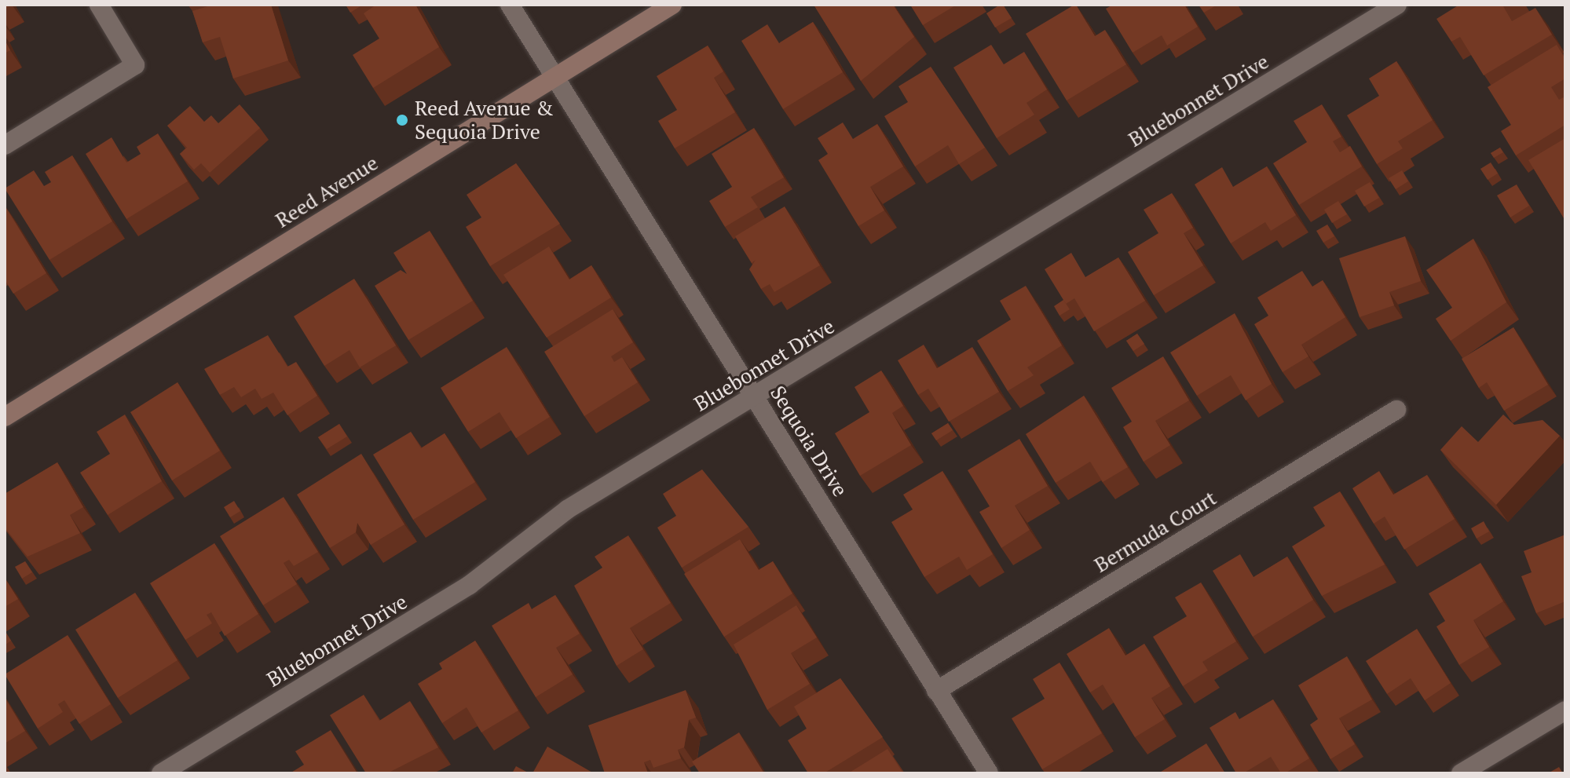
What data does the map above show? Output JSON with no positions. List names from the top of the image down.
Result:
{
  "streets": {
    "main road": ["Reed Avenue"],
    "street": ["Bluebonnet Drive", "Sequoia Drive", "Bermuda Court"]
  },
  "crossings": [
    ["Bluebonnet Drive", "Sequoia Drive"],
    ["Reed Avenue", "Sequoia Drive"],
    ["Sequoia Drive", "Bermuda Court"]
  ],
  "places": ["Reed Avenue & Sequoia Drive"]
}
